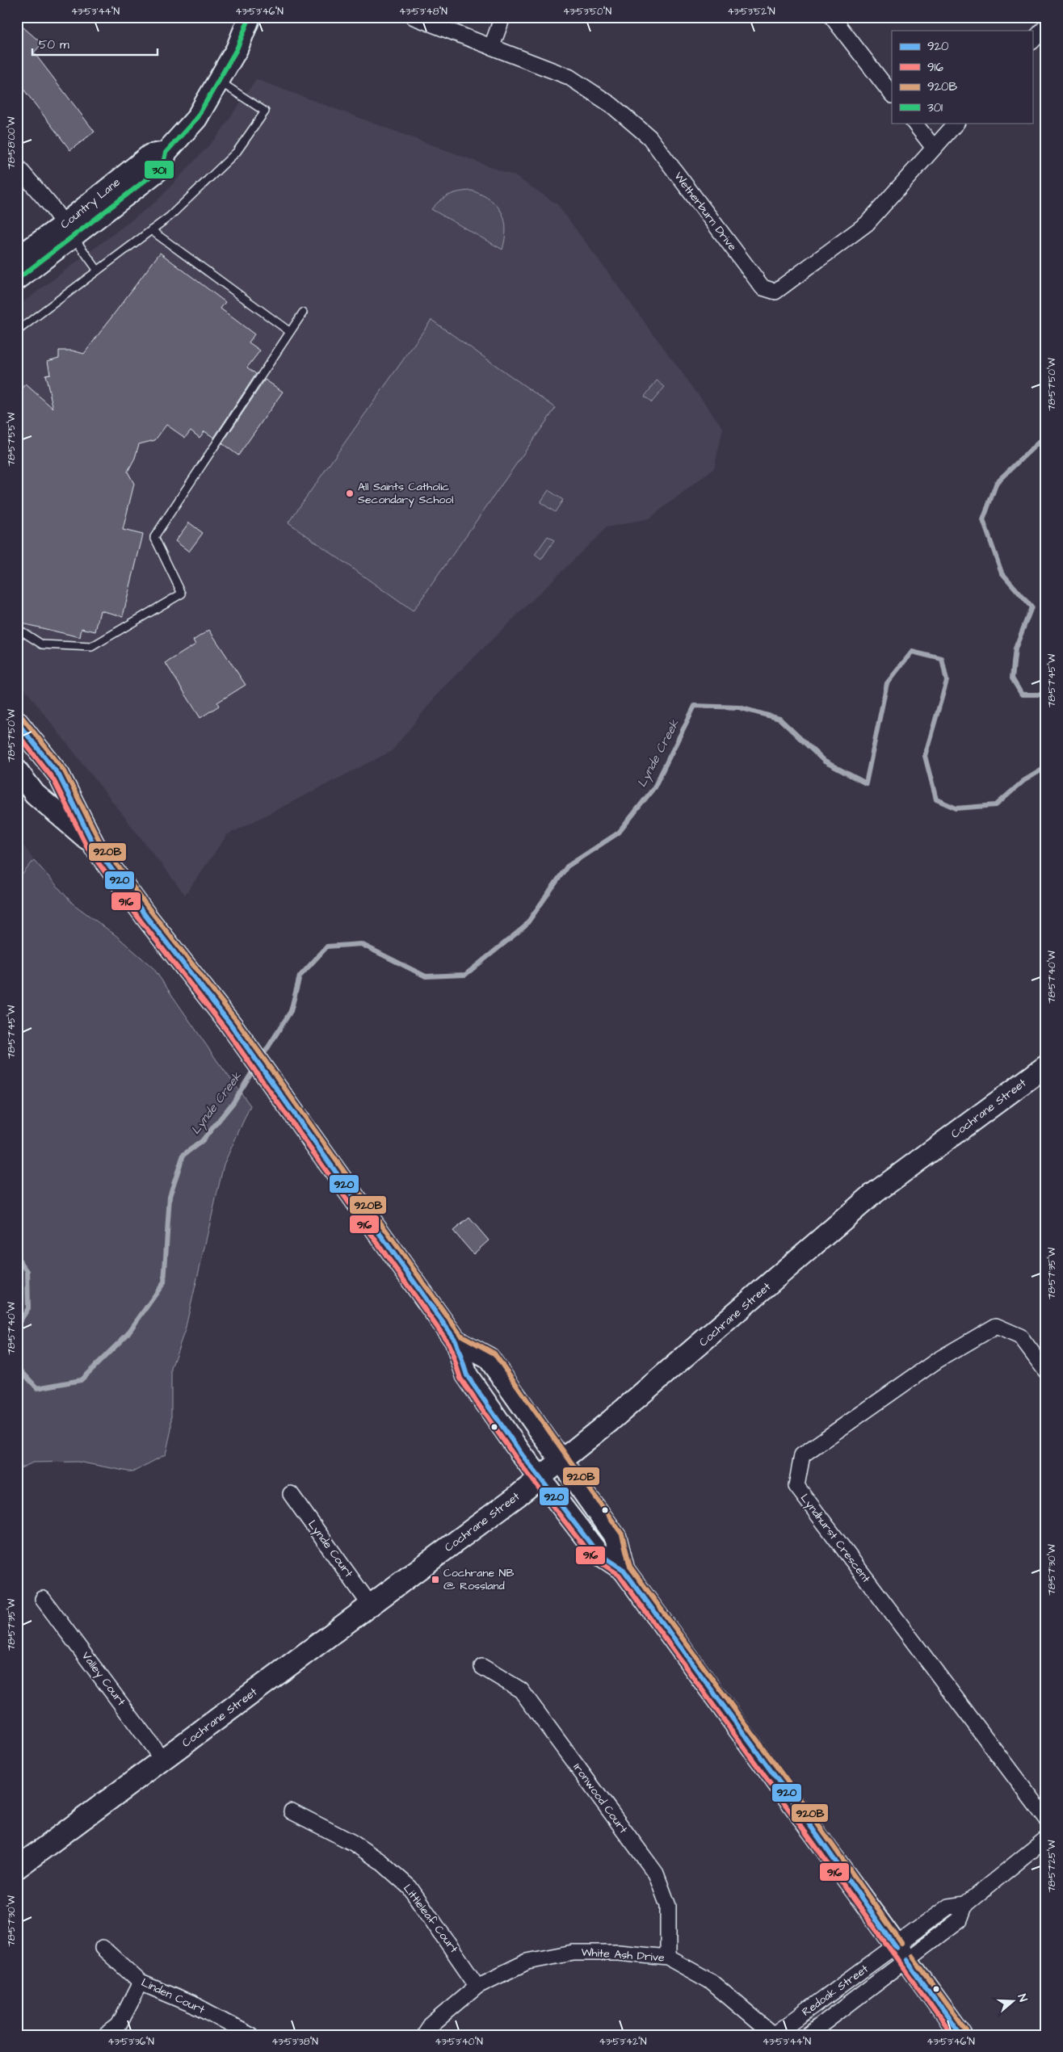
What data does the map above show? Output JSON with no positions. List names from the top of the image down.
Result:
{
  "streets": {
    "main road": ["Country Lane", "Cochrane Street"],
    "street": [
      "Wetherburn Drive",
      "Lyndhurst Crescent",
      "Lynde Court",
      "Valley Court",
      "Ironwood Court",
      "Littleleaf Court",
      "White Ash Drive",
      "Redoak Street",
      "Linden Court"
    ]
  },
  "crossings": [
    ["Cochrane Street", "Lynde Court"],
    ["Cochrane Street", "Valley Court"],
    ["Ironwood Court", "White Ash Drive"],
    ["Littleleaf Court", "White Ash Drive"],
    ["White Ash Drive", "Redoak Street"]
  ],
  "water": ["Lynde Creek"],
  "places": {
    "other": ["All Saints Catholic Secondary School"],
    "transit": ["Cochrane NB @ Rossland"]
  },
  "lines": [
    "transit line 301",
    "transit line 920B",
    "transit line 920",
    "transit line 916"
  ],
  "legend": [
    "920",
    "916",
    "920B",
    "301"
  ],
  "scale_bar": "50 m",
  "north": "right",
  "coordinates": [
    "43°53'44\"N",
    "43°53'46\"N",
    "43°53'48\"N",
    "43°53'50\"N",
    "43°53'52\"N",
    "78°58'00\"W",
    "78°57'50\"W",
    "78°57'55\"W",
    "78°57'45\"W",
    "78°57'40\"W",
    "78°57'35\"W",
    "78°57'30\"W",
    "78°57'25\"W",
    "43°53'36\"N",
    "43°53'38\"N",
    "43°53'40\"N",
    "43°53'42\"N"
  ]
}
